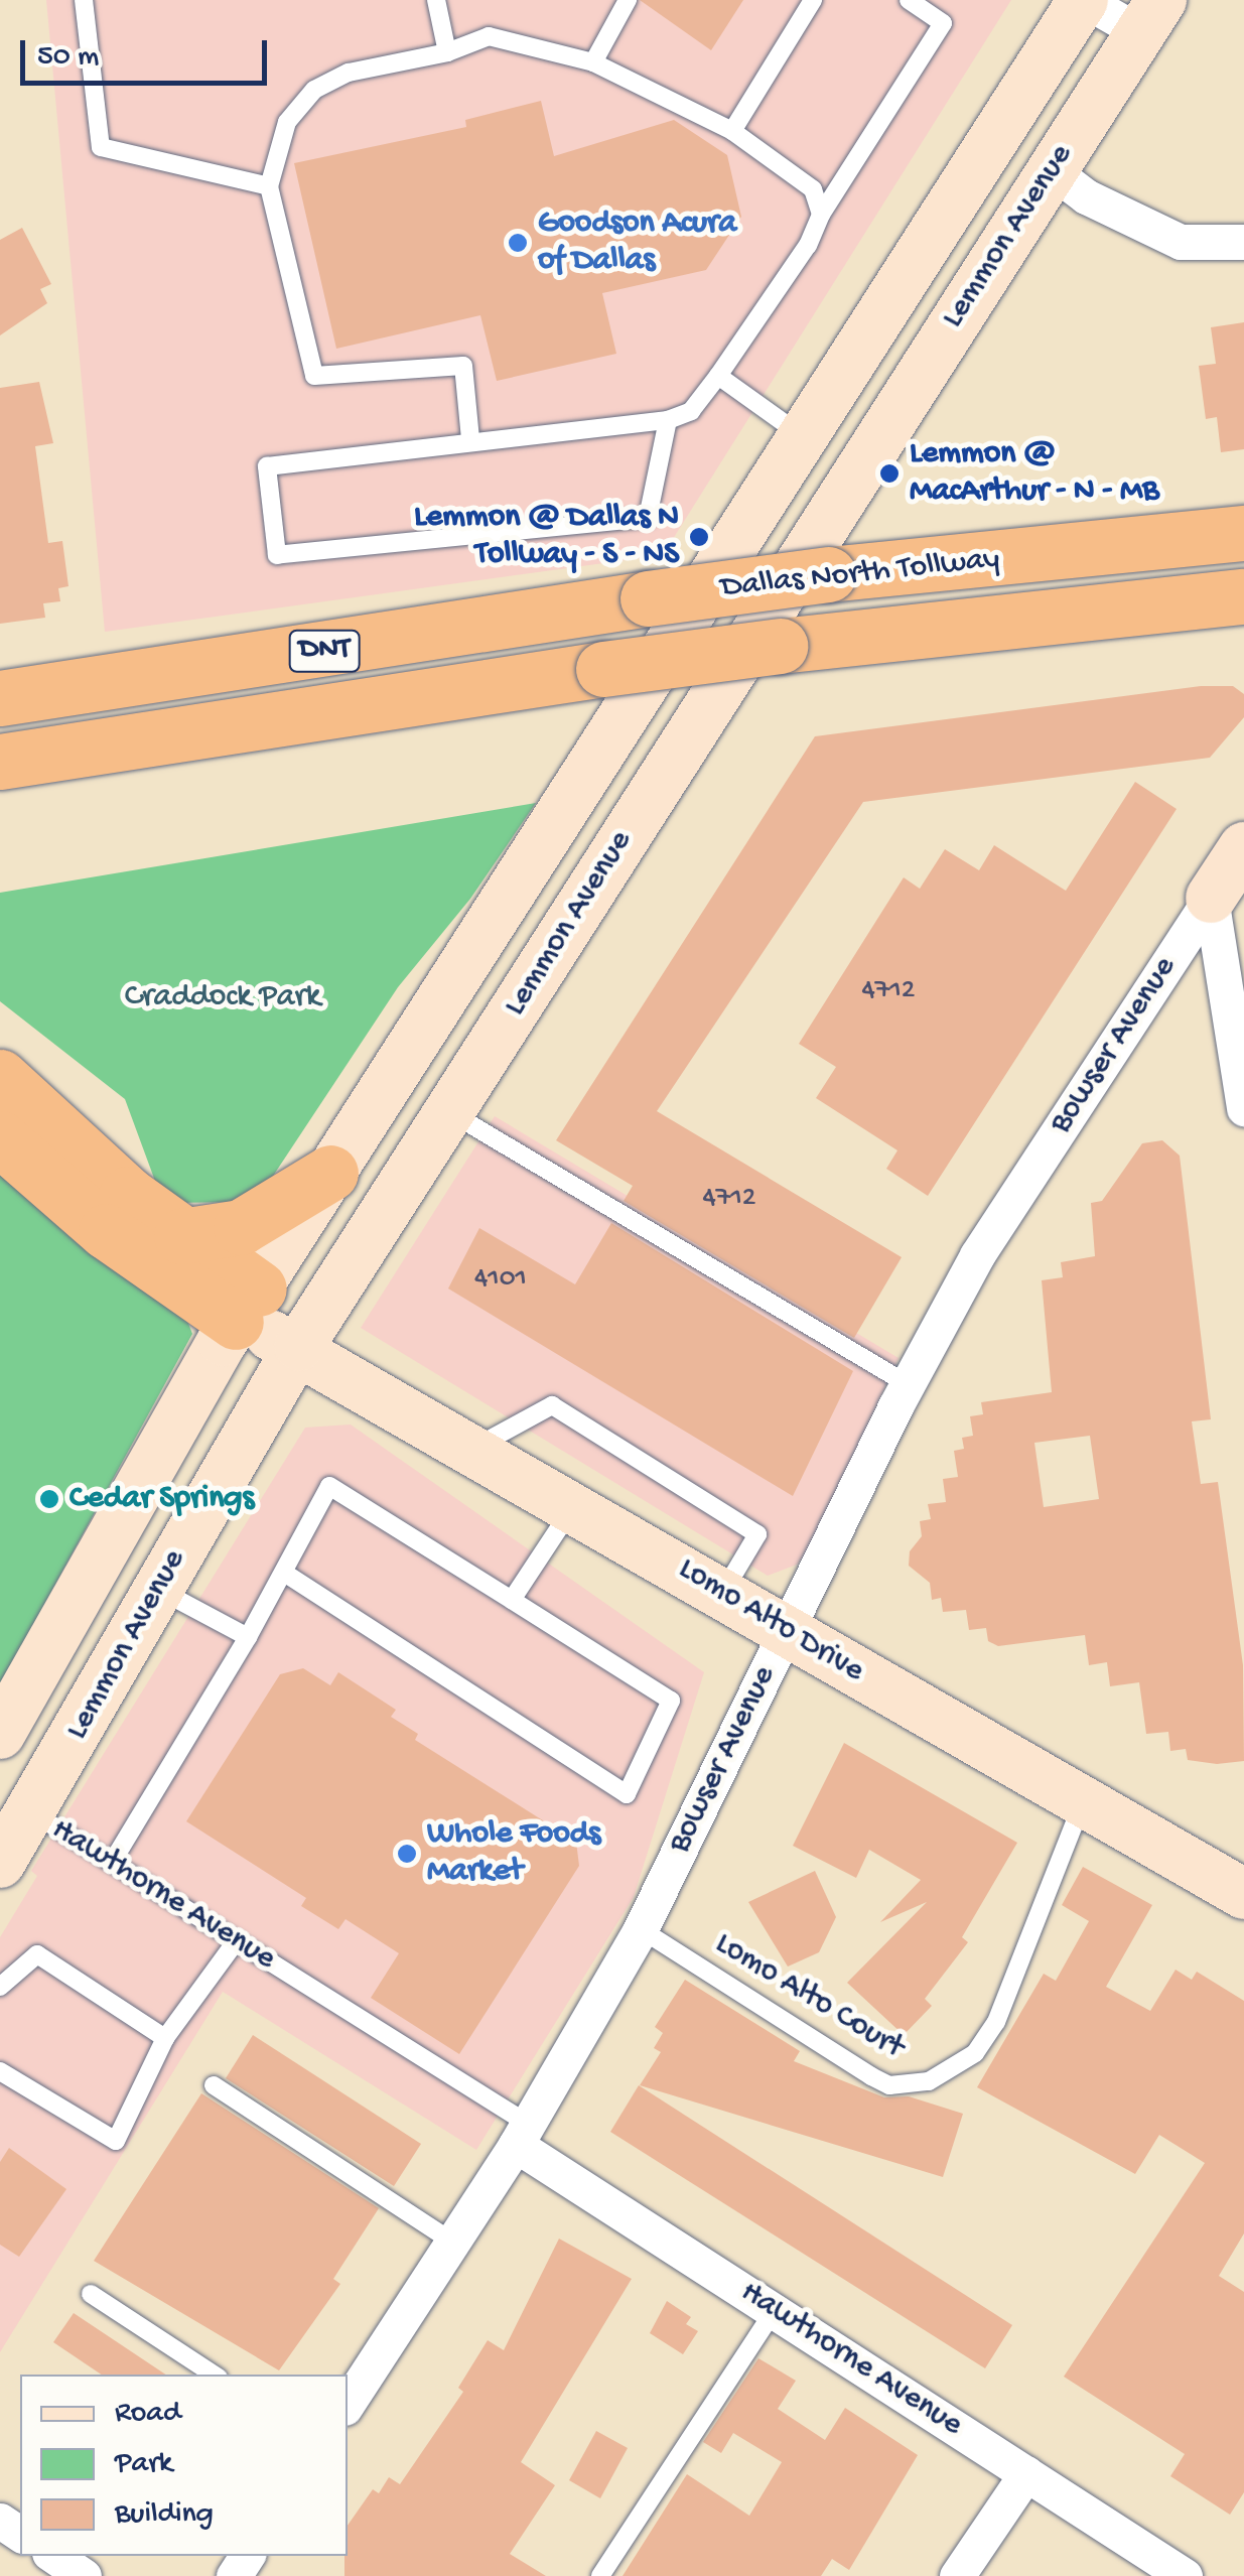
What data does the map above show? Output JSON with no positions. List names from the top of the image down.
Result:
{
  "streets": {
    "highway": ["Dallas North Tollway", "DNT"],
    "main road": ["Lemmon Avenue", "Lomo Alto Drive"],
    "street": ["Bowser Avenue", "Hawthorne Avenue"],
    "lane": ["Lomo Alto Court"]
  },
  "crossings": [
    ["Lemmon Avenue", "Lomo Alto Drive"],
    ["Lemmon Avenue", "Hawthorne Avenue"],
    ["Bowser Avenue", "Lomo Alto Drive"],
    ["Bowser Avenue", "Hawthorne Avenue"],
    ["Bowser Avenue", "Lomo Alto Court"],
    ["Lomo Alto Drive", "Lomo Alto Court"]
  ],
  "parks": ["Craddock Park"],
  "places": [
    "Goodson Acura of Dallas",
    "Lemmon @ MacArthur - N - MB",
    "Lemmon @ Dallas N Tollway - S - NS",
    "Cedar Springs",
    "Whole Foods Market"
  ],
  "house_numbers": ["4712", "4712", "4101"],
  "legend": ["Road", "Park", "Building"],
  "scale_bar": "50 m"
}
